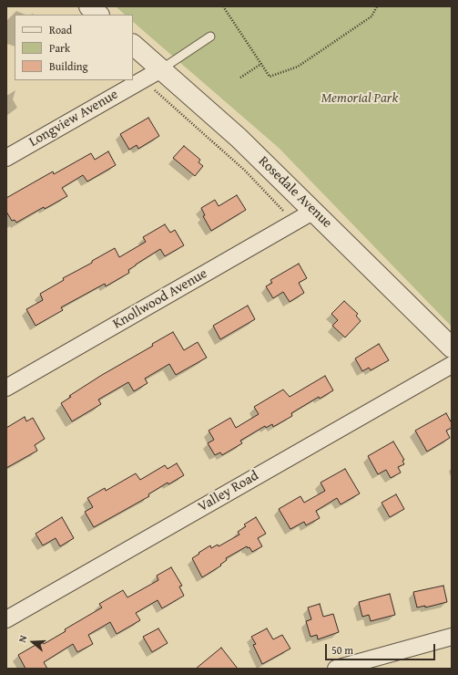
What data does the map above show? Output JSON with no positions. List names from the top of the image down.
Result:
{
  "streets": {
    "street": [
      "Longview Avenue",
      "Rosedale Avenue",
      "Knollwood Avenue",
      "Valley Road"
    ]
  },
  "crossings": [
    ["Longview Avenue", "Rosedale Avenue"],
    ["Rosedale Avenue", "Knollwood Avenue"]
  ],
  "parks": ["Memorial Park"],
  "legend": ["Road", "Park", "Building"],
  "scale_bar": "50 m",
  "north": "left"
}
